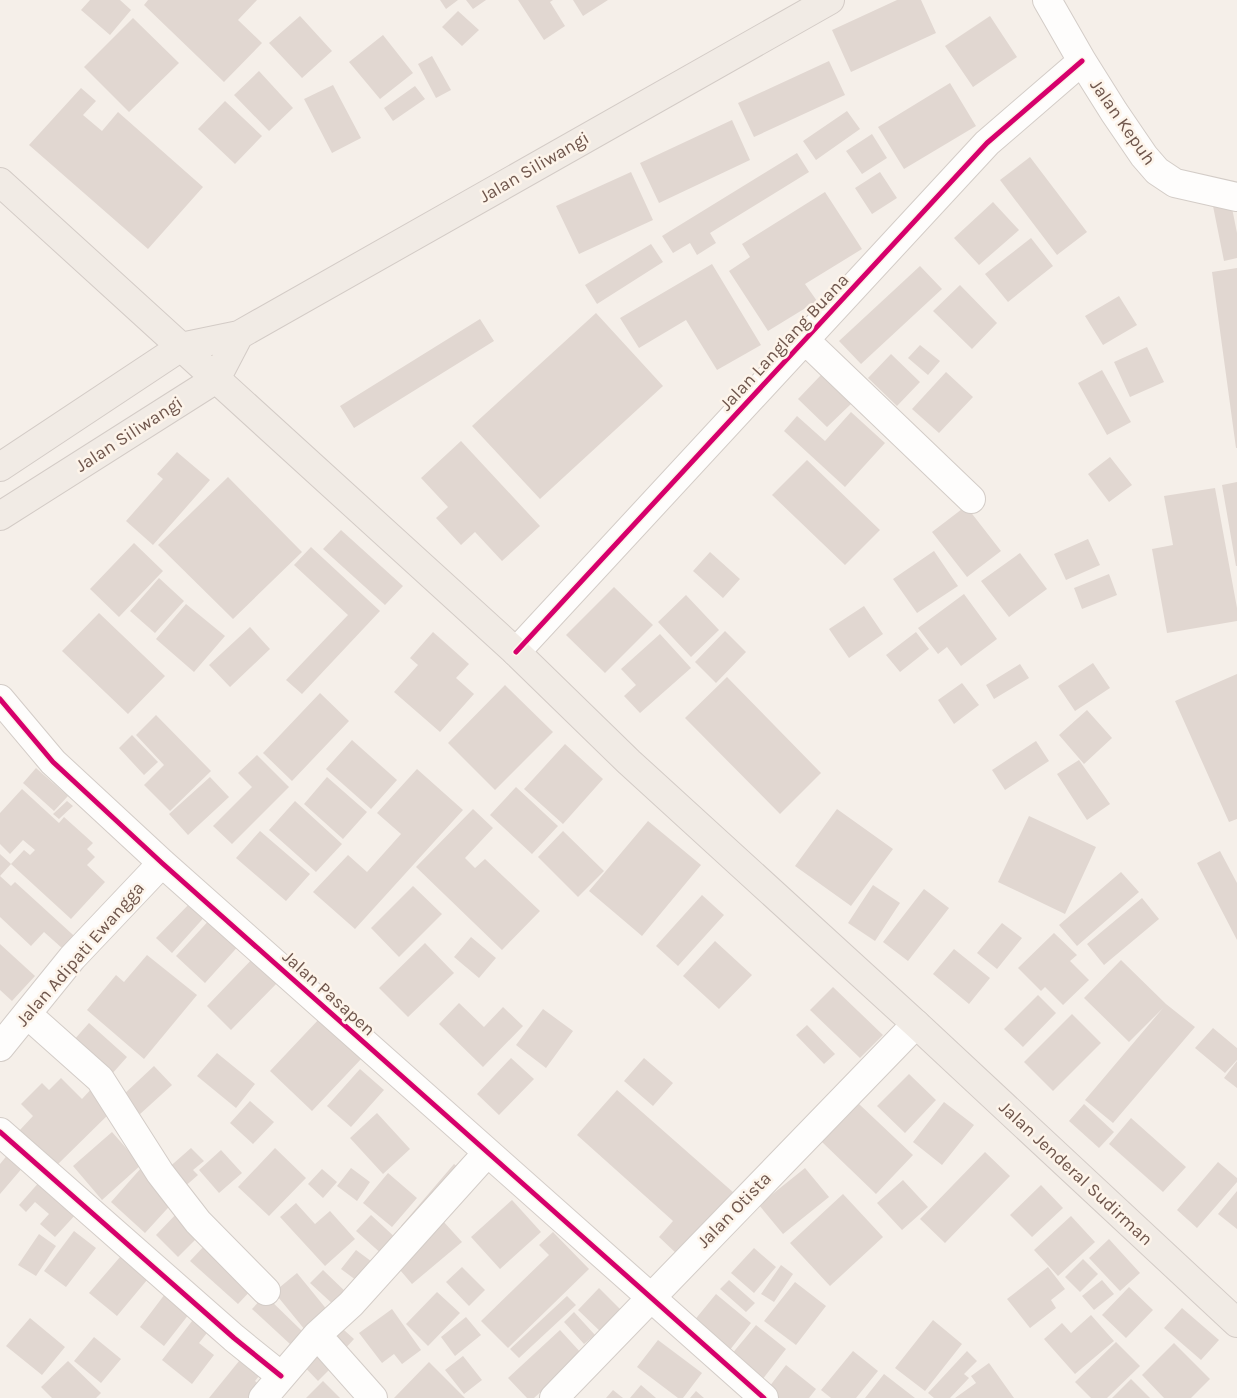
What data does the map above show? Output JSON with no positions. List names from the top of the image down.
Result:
{
  "streets": {
    "main road": ["Jalan Siliwangi", "Jalan Jenderal Sudirman"],
    "street": [
      "Jalan Kepuh",
      "Jalan Langlang Buana",
      "Jalan Adipati Ewangga",
      "Jalan Pasapen",
      "Jalan Otista"
    ]
  },
  "crossings": [
    ["Jalan Kepuh", "Jalan Langlang Buana"],
    ["Jalan Siliwangi", "Jalan Jenderal Sudirman"],
    ["Jalan Langlang Buana", "Jalan Jenderal Sudirman"],
    ["Jalan Adipati Ewangga", "Jalan Pasapen"],
    ["Jalan Pasapen", "Jalan Otista"],
    ["Jalan Jenderal Sudirman", "Jalan Otista"]
  ]
}
